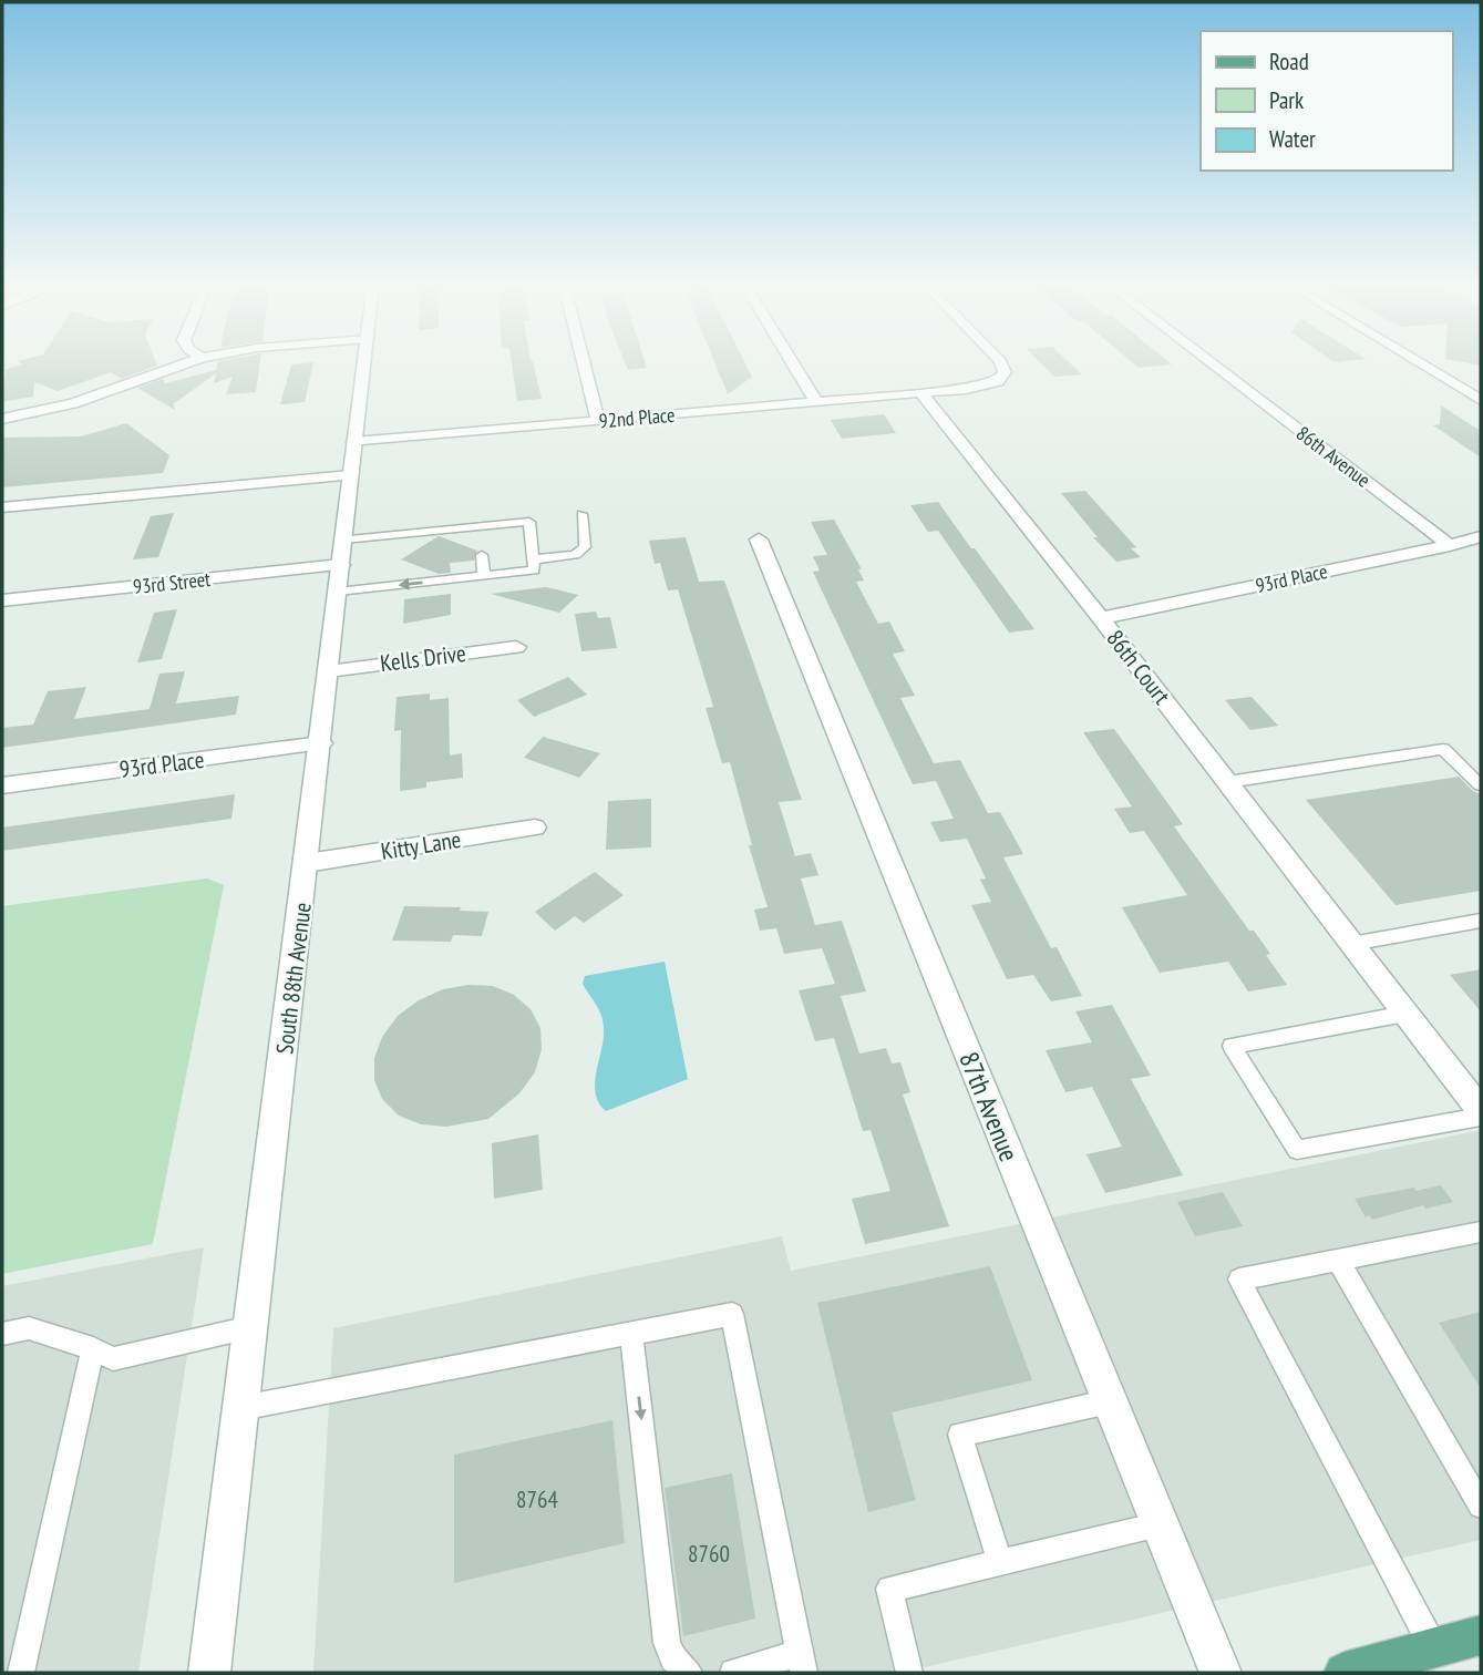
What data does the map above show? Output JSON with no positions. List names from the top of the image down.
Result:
{
  "streets": {
    "street": [
      "92nd Place",
      "86th Avenue",
      "93rd Place",
      "93rd Street",
      "Kells Drive",
      "86th Court",
      "Kitty Lane",
      "South 88th Avenue",
      "87th Avenue"
    ]
  },
  "crossings": [
    ["92nd Place", "86th Court"],
    ["92nd Place", "South 88th Avenue"],
    ["86th Avenue", "93rd Place"],
    ["93rd Place", "86th Court"],
    ["93rd Place", "South 88th Avenue"],
    ["93rd Street", "South 88th Avenue"],
    ["Kells Drive", "South 88th Avenue"],
    ["Kitty Lane", "South 88th Avenue"]
  ],
  "house_numbers": ["8764", "8760"],
  "legend": ["Road", "Park", "Water"]
}
